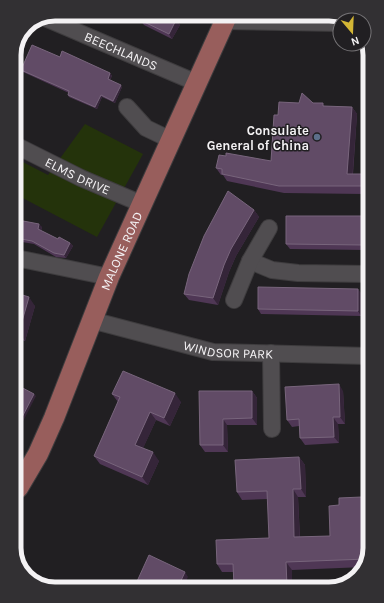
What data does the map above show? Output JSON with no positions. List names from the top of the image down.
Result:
{
  "streets": {
    "main road": ["MALONE ROAD"],
    "street": ["BEECHLANDS", "ELMS DRIVE", "WINDSOR PARK"]
  },
  "crossings": [
    ["BEECHLANDS", "MALONE ROAD"],
    ["ELMS DRIVE", "MALONE ROAD"],
    ["MALONE ROAD", "WINDSOR PARK"]
  ],
  "places": ["Consulate General of China"],
  "north": "bottom"
}
